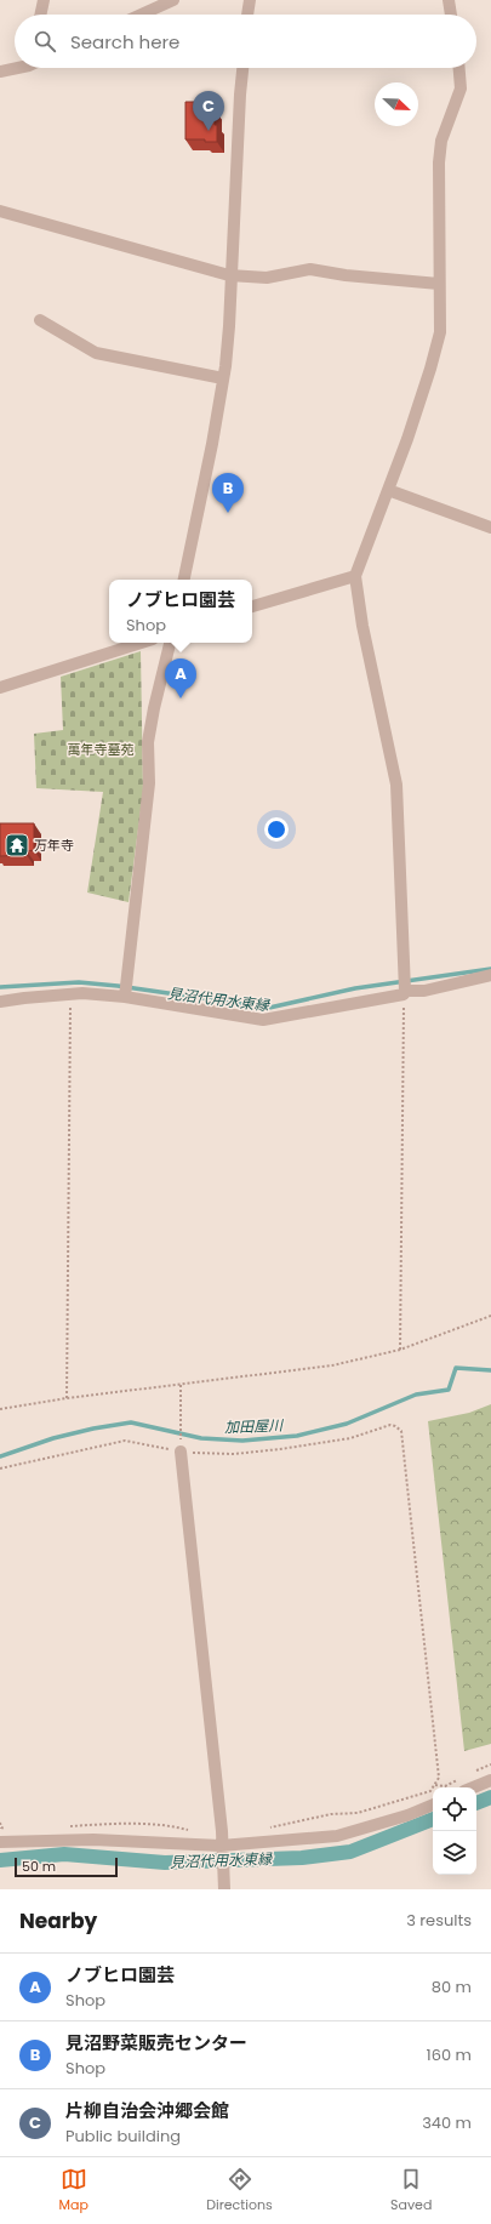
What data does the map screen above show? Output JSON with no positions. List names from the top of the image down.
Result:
{
  "water": ["見沼代用水東縁", "加田屋川"],
  "parks": ["萬年寺墓苑"],
  "places": {
    "temple": ["万年寺"]
  },
  "scale_bar": "50 m",
  "north": "bottom right",
  "page": {
    "search": "Search here",
    "pins": ["C", "B", "A"],
    "popup": ["ノブヒロ園芸", "Shop"],
    "scale": "50 m",
    "heading": ["Nearby", "3 results"],
    "list": [
      {
        "mark": "A",
        "name": "ノブヒロ園芸",
        "note": "Shop",
        "value": "80 m"
      },
      {
        "mark": "B",
        "name": "見沼野菜販売センター",
        "note": "Shop",
        "value": "160 m"
      },
      {
        "mark": "C",
        "name": "片柳自治会沖郷会館",
        "note": "Public building",
        "value": "340 m"
      }
    ],
    "nav": ["Map", "Directions", "Saved"]
  }
}
